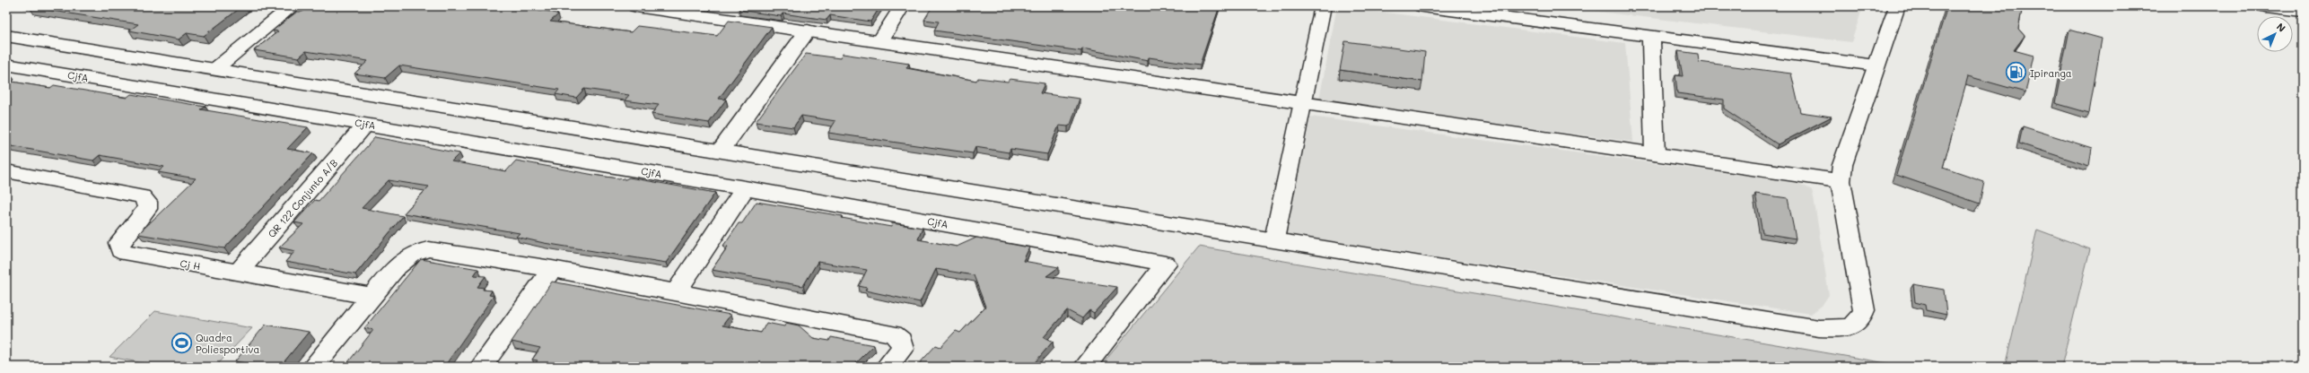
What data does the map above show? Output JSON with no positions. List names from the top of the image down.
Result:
{
  "streets": {
    "street": ["CjfA", "QR 122 Conjunto A/B", "Cj H"]
  },
  "crossings": [
    ["CjfA", "QR 122 Conjunto A/B"],
    ["QR 122 Conjunto A/B", "Cj H"]
  ],
  "places": {
    "fuel station": ["Ipiranga"],
    "sports": ["Quadra Poliesportiva"]
  },
  "north": "top right"
}
